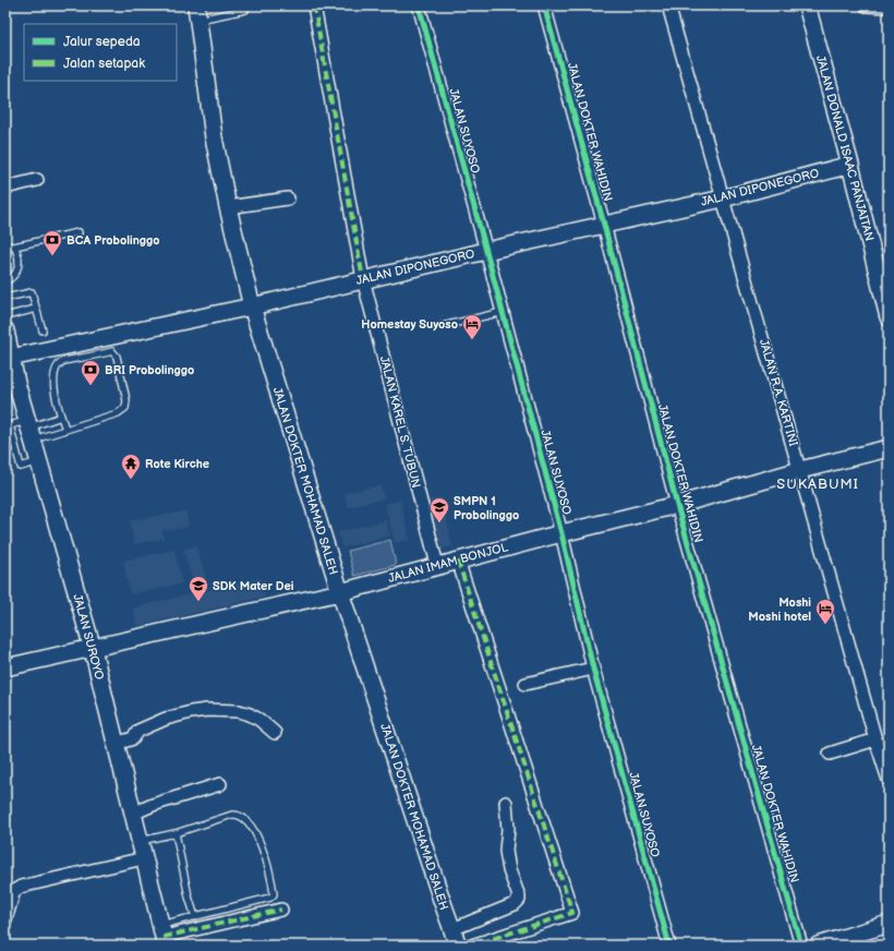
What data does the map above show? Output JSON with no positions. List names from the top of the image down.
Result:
{
  "streets": {
    "main road": [
      "JALAN DONALD ISAAC PANJAITAN",
      "JALAN DIPONEGORO",
      "JALAN DOKTER MOHAMAD SALEH",
      "JALAN IMAM BONJOL",
      "JALAN SUROYO"
    ],
    "street": [
      "JALAN SUYOSO",
      "JALAN DOKTER WAHIDIN",
      "JALAN R.A. KARTINI",
      "JALAN KAREL S. TUBUN"
    ]
  },
  "crossings": [
    ["JALAN SUYOSO", "JALAN DIPONEGORO"],
    ["JALAN SUYOSO", "JALAN IMAM BONJOL"],
    ["JALAN DOKTER WAHIDIN", "JALAN DIPONEGORO"],
    ["JALAN DOKTER WAHIDIN", "JALAN IMAM BONJOL"],
    ["JALAN DONALD ISAAC PANJAITAN", "JALAN DIPONEGORO"],
    ["JALAN DIPONEGORO", "JALAN R.A. KARTINI"],
    ["JALAN DIPONEGORO", "JALAN KAREL S. TUBUN"],
    ["JALAN DIPONEGORO", "JALAN DOKTER MOHAMAD SALEH"],
    ["JALAN DIPONEGORO", "JALAN SUROYO"],
    ["JALAN R.A. KARTINI", "JALAN IMAM BONJOL"],
    ["JALAN KAREL S. TUBUN", "JALAN IMAM BONJOL"],
    ["JALAN DOKTER MOHAMAD SALEH", "JALAN IMAM BONJOL"],
    ["JALAN IMAM BONJOL", "JALAN SUROYO"]
  ],
  "districts": ["SUKABUMI"],
  "places": {
    "bank": ["BCA Probolinggo", "BRI Probolinggo"],
    "hotel": ["Homestay Suyoso", "Moshi Moshi hotel"],
    "temple": ["Rote Kirche"],
    "school or university": ["SMPN 1 Probolinggo", "SDK Mater Dei"]
  },
  "legend": ["Jalur sepeda", "Jalan setapak"]
}
